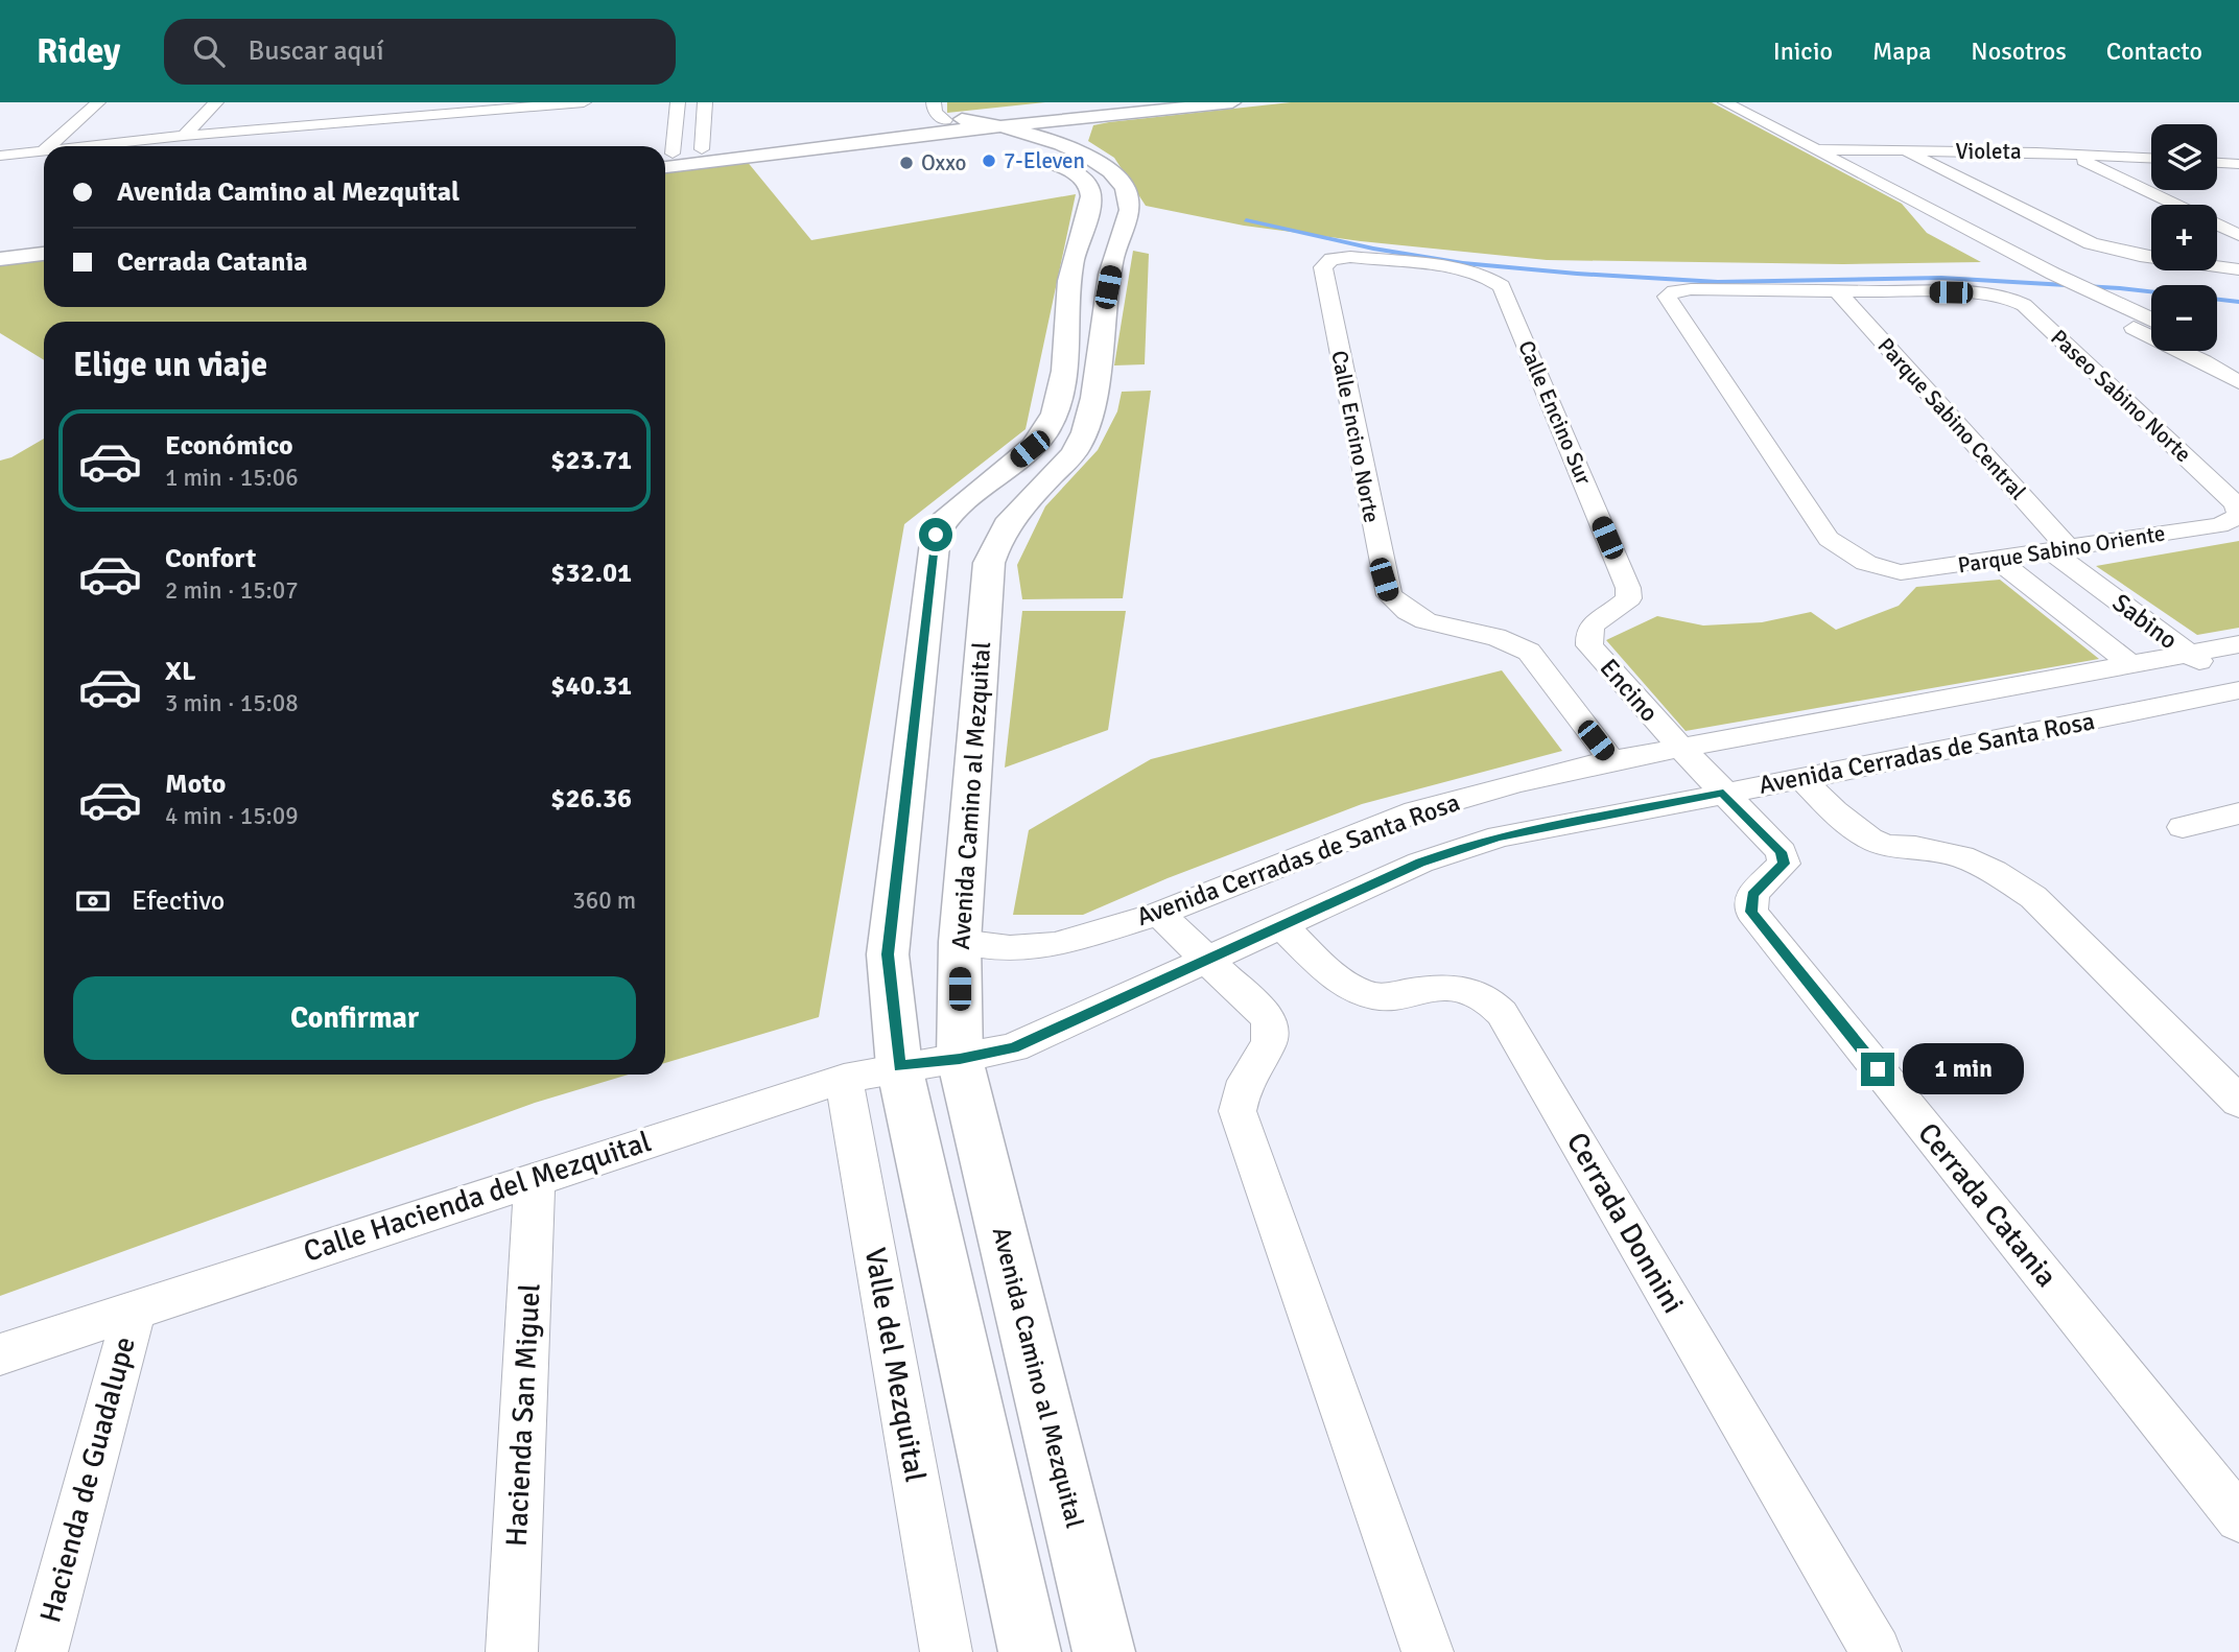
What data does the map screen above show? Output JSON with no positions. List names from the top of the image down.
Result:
{
  "streets": {
    "main road": ["Avenida Camino al Mezquital"],
    "street": [
      "Violeta",
      "Paseo Sabino Norte",
      "Calle Encino Sur",
      "Parque Sabino Central",
      "Calle Encino Norte",
      "Parque Sabino Oriente",
      "Sabino",
      "Encino",
      "Avenida Cerradas de Santa Rosa",
      "Calle Hacienda del Mezquital",
      "Cerrada Catania",
      "Cerrada Donnini",
      "Valle del Mezquital",
      "Hacienda San Miguel",
      "Hacienda de Guadalupe"
    ]
  },
  "crossings": [
    ["Paseo Sabino Norte", "Parque Sabino Central"],
    ["Paseo Sabino Norte", "Parque Sabino Oriente"],
    ["Calle Encino Sur", "Calle Encino Norte"],
    ["Calle Encino Sur", "Encino"],
    ["Parque Sabino Central", "Parque Sabino Oriente"],
    ["Parque Sabino Central", "Sabino"],
    ["Calle Encino Norte", "Avenida Cerradas de Santa Rosa"],
    ["Parque Sabino Oriente", "Sabino"],
    ["Sabino", "Avenida Cerradas de Santa Rosa"],
    ["Encino", "Avenida Cerradas de Santa Rosa"],
    ["Encino", "Cerrada Catania"],
    ["Avenida Cerradas de Santa Rosa", "Avenida Camino al Mezquital"],
    ["Avenida Cerradas de Santa Rosa", "Calle Hacienda del Mezquital"],
    ["Avenida Cerradas de Santa Rosa", "Cerrada Catania"],
    ["Avenida Cerradas de Santa Rosa", "Cerrada Donnini"],
    ["Avenida Camino al Mezquital", "Calle Hacienda del Mezquital"],
    ["Calle Hacienda del Mezquital", "Valle del Mezquital"],
    ["Calle Hacienda del Mezquital", "Hacienda San Miguel"],
    ["Calle Hacienda del Mezquital", "Hacienda de Guadalupe"]
  ],
  "places": ["7-Eleven", "Oxxo"],
  "page": {
    "header": "Ridey",
    "search": "Buscar aquí",
    "nav": [
      "Inicio",
      "Mapa",
      "Nosotros",
      "Contacto"
    ],
    "map_buttons": ["+", "−"],
    "banner": ["Avenida Camino al Mezquital", "Cerrada Catania"],
    "heading": "Elige un viaje",
    "list": [
      {
        "name": "Económico",
        "note": "1 min · 15:06",
        "value": "$23.71"
      },
      {
        "name": "Confort",
        "note": "2 min · 15:07",
        "value": "$32.01"
      },
      {
        "name": "XL",
        "note": "3 min · 15:08",
        "value": "$40.31"
      },
      {
        "name": "Moto",
        "note": "4 min · 15:09",
        "value": "$26.36"
      }
    ],
    "pay": ["Efectivo", "360 m"],
    "buttons": "Confirmar",
    "bubble": "1 min"
  }
}
